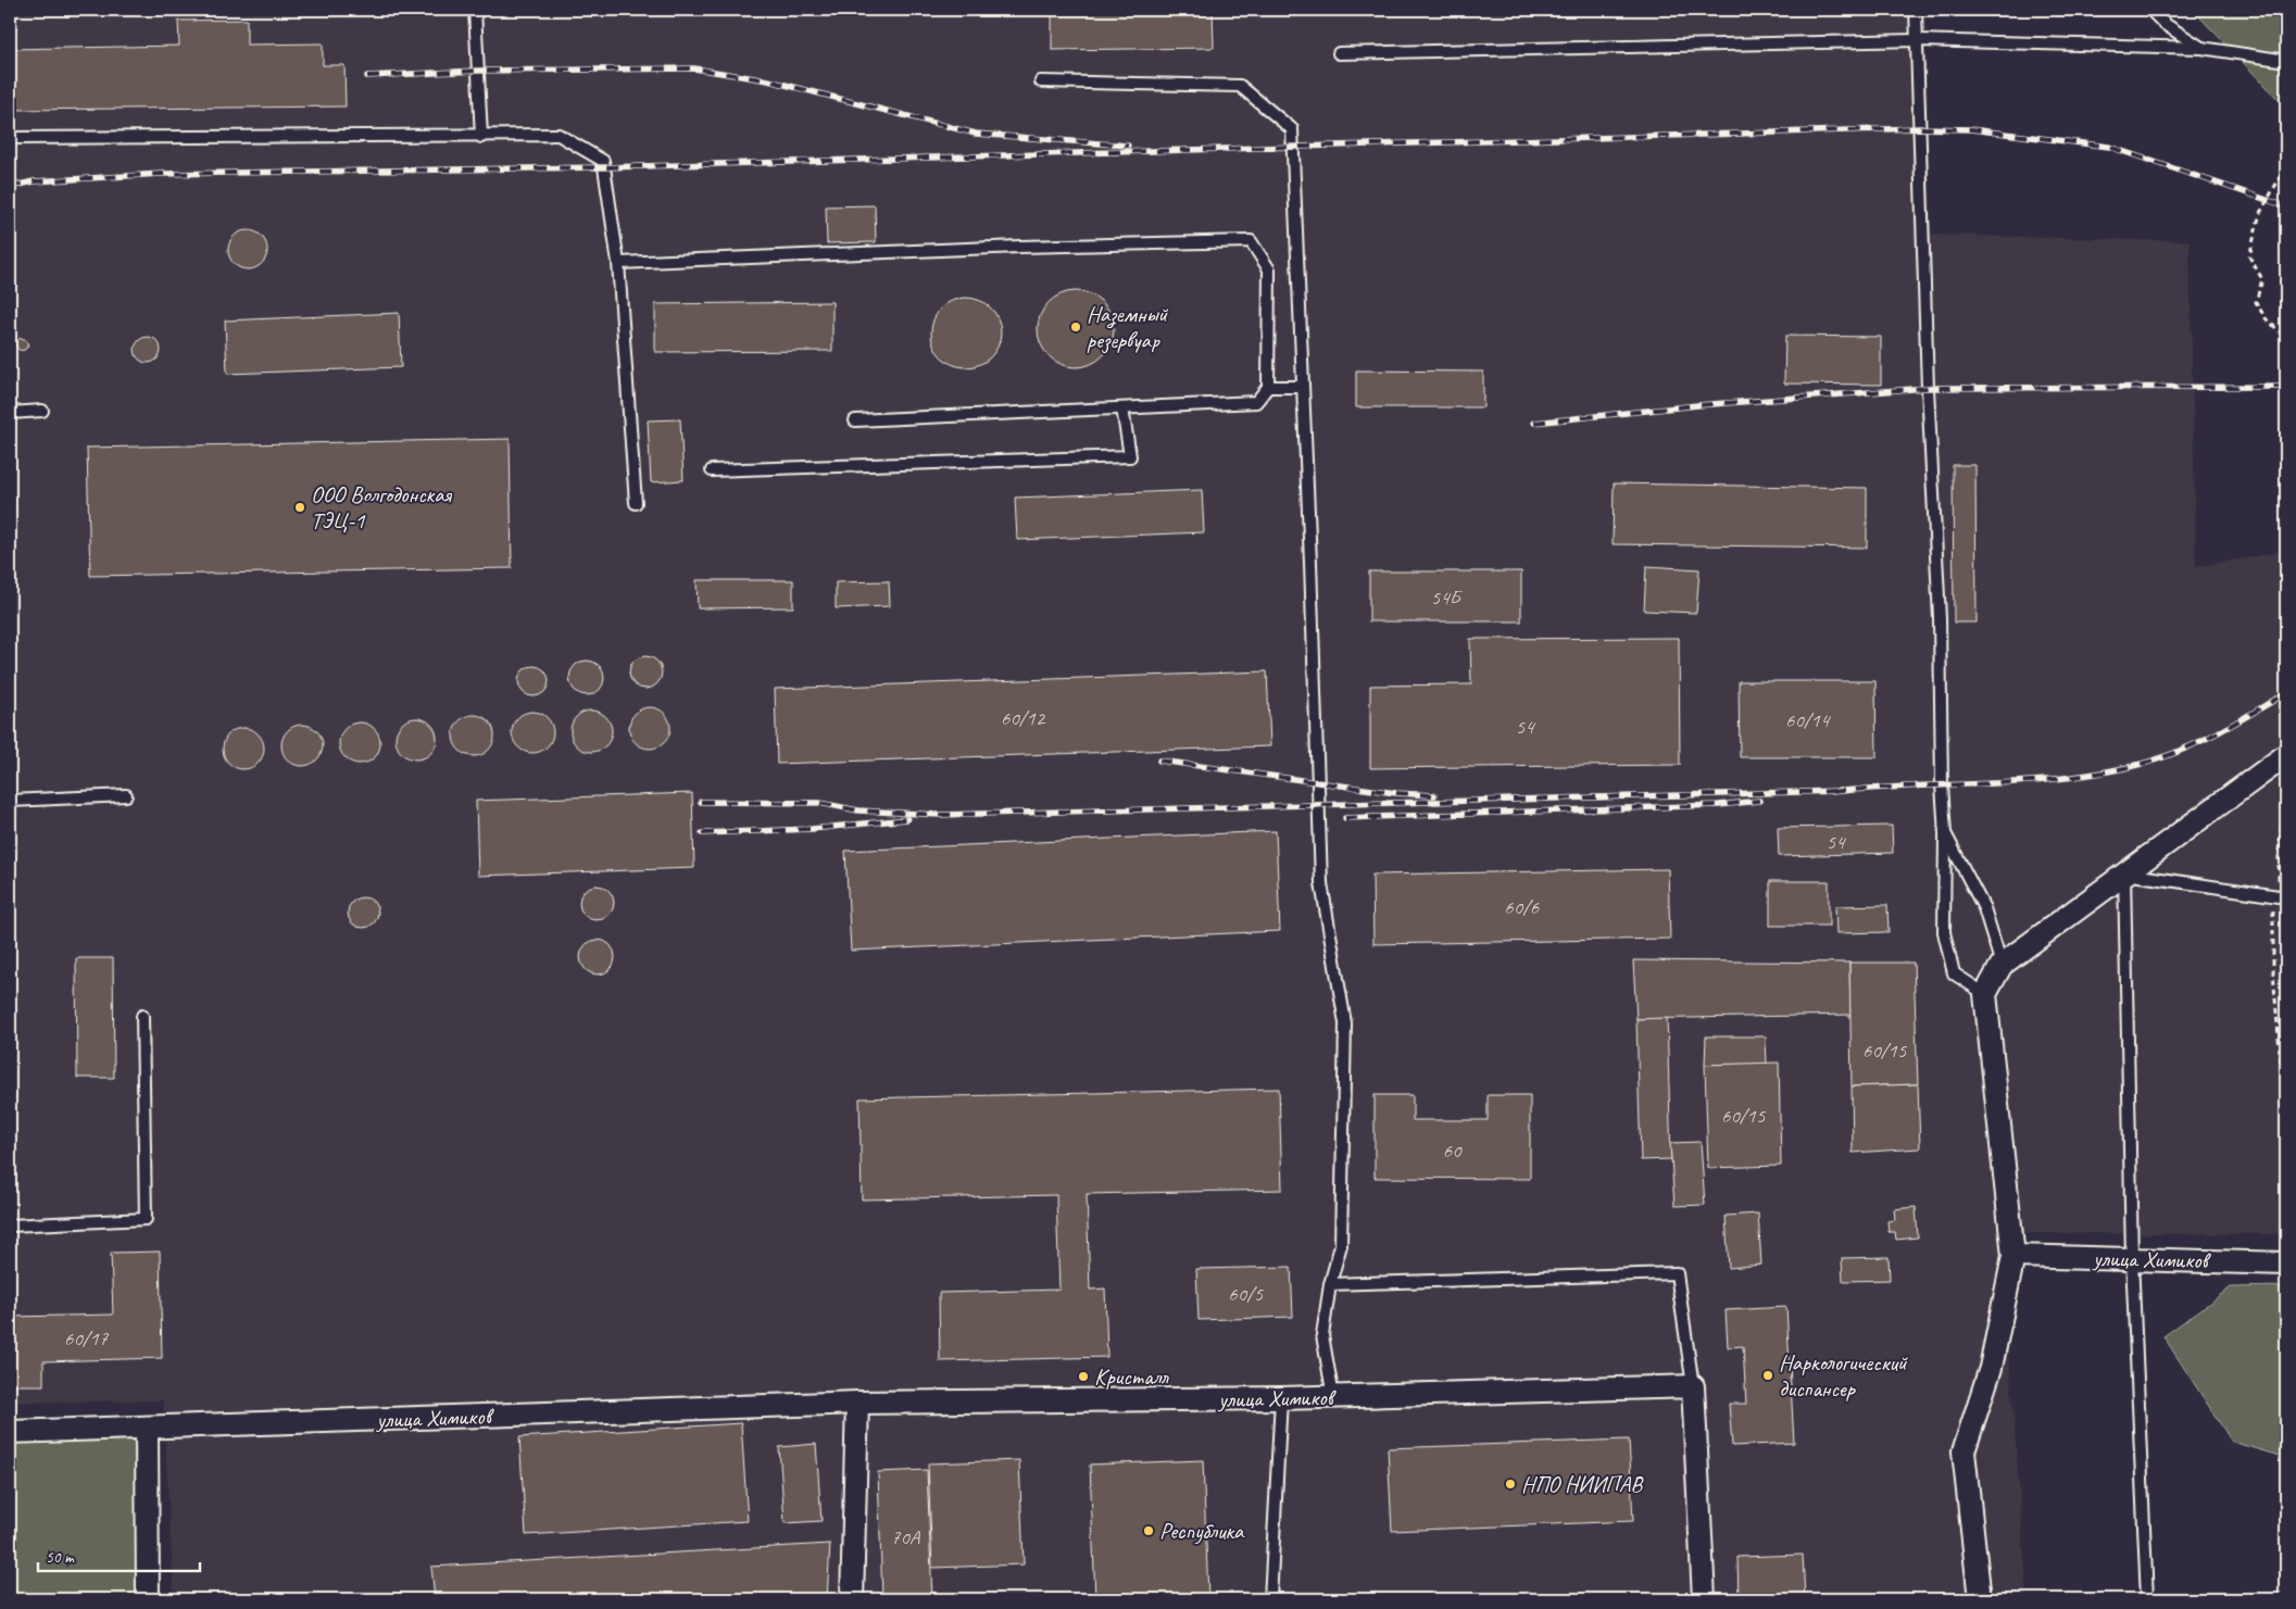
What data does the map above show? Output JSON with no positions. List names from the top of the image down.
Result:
{
  "streets": {
    "street": ["улица Химиков"]
  },
  "places": [
    "Наземный резервуар",
    "ООО Волгодонская ТЭЦ-1",
    "Наркологический диспансер",
    "Кристалл",
    "НПО НИИПАВ",
    "Республика"
  ],
  "house_numbers": [
    "54Б",
    "60/12",
    "60/14",
    "54",
    "54",
    "60/6",
    "60/15",
    "60/15",
    "60",
    "60/5",
    "60/17",
    "70А"
  ],
  "scale_bar": "50 m"
}
